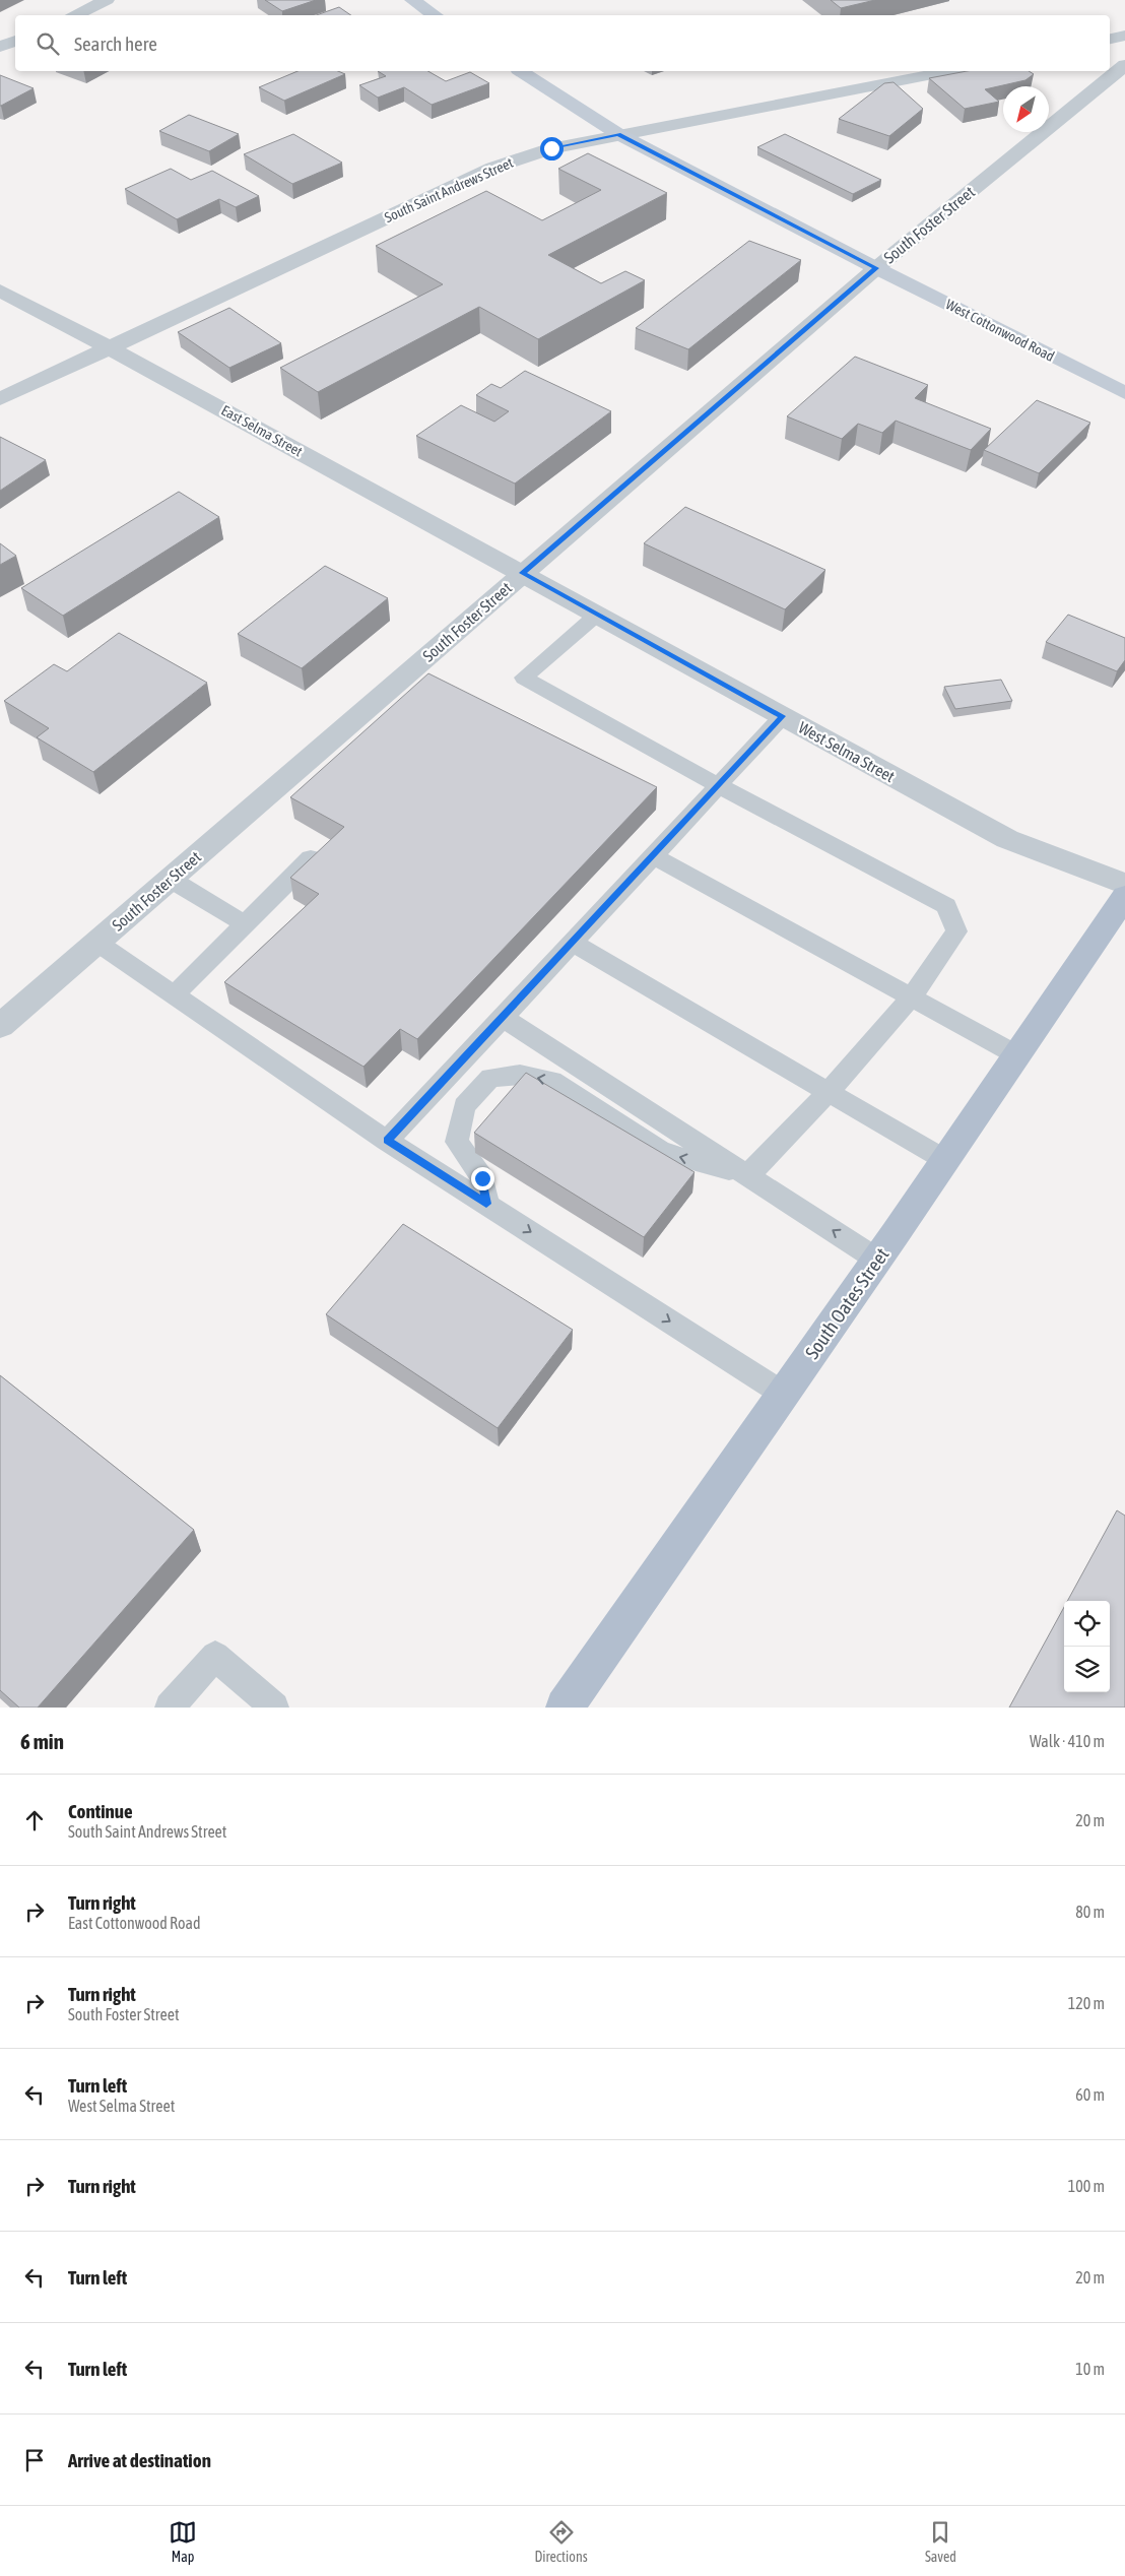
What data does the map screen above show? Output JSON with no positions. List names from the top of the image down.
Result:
{
  "streets": {
    "main road": ["West Cottonwood Road", "South Oates Street"],
    "street": [
      "South Saint Andrews Street",
      "South Foster Street",
      "East Selma Street",
      "West Selma Street"
    ]
  },
  "crossings": [
    ["South Saint Andrews Street", "West Cottonwood Road"],
    ["South Saint Andrews Street", "East Selma Street"],
    ["South Foster Street", "West Cottonwood Road"],
    ["South Foster Street", "East Selma Street"],
    ["South Foster Street", "West Selma Street"],
    ["East Selma Street", "West Selma Street"]
  ],
  "north": "bottom left",
  "page": {
    "search": "Search here",
    "heading": ["6 min", "Walk · 410 m"],
    "list": [
      ["Continue", "South Saint Andrews Street", "20 m"],
      ["Turn right", "East Cottonwood Road", "80 m"],
      ["Turn right", "South Foster Street", "120 m"],
      ["Turn left", "West Selma Street", "60 m"],
      ["Turn right", "100 m"],
      ["Turn left", "20 m"],
      ["Turn left", "10 m"],
      "Arrive at destination"
    ],
    "nav": ["Map", "Directions", "Saved"]
  }
}
